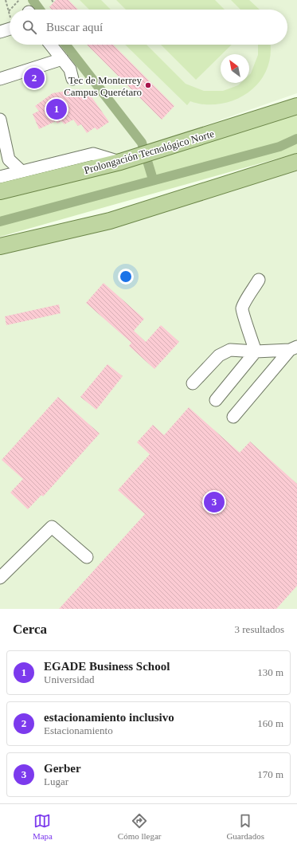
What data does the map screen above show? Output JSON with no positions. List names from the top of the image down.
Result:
{
  "streets": {
    "main road": ["Prolongación Tecnológico Norte"]
  },
  "places": ["Tec de Monterrey Campus Querétaro"],
  "north": "top left",
  "page": {
    "search": "Buscar aquí",
    "pins": ["2", "1", "3"],
    "heading": ["Cerca", "3 resultados"],
    "list": [
      {
        "mark": "1",
        "name": "EGADE Business School",
        "note": "Universidad",
        "value": "130 m"
      },
      {
        "mark": "2",
        "name": "estacionamiento inclusivo",
        "note": "Estacionamiento",
        "value": "160 m"
      },
      {
        "mark": "3",
        "name": "Gerber",
        "note": "Lugar",
        "value": "170 m"
      }
    ],
    "nav": ["Mapa", "Cómo llegar", "Guardados"]
  }
}
